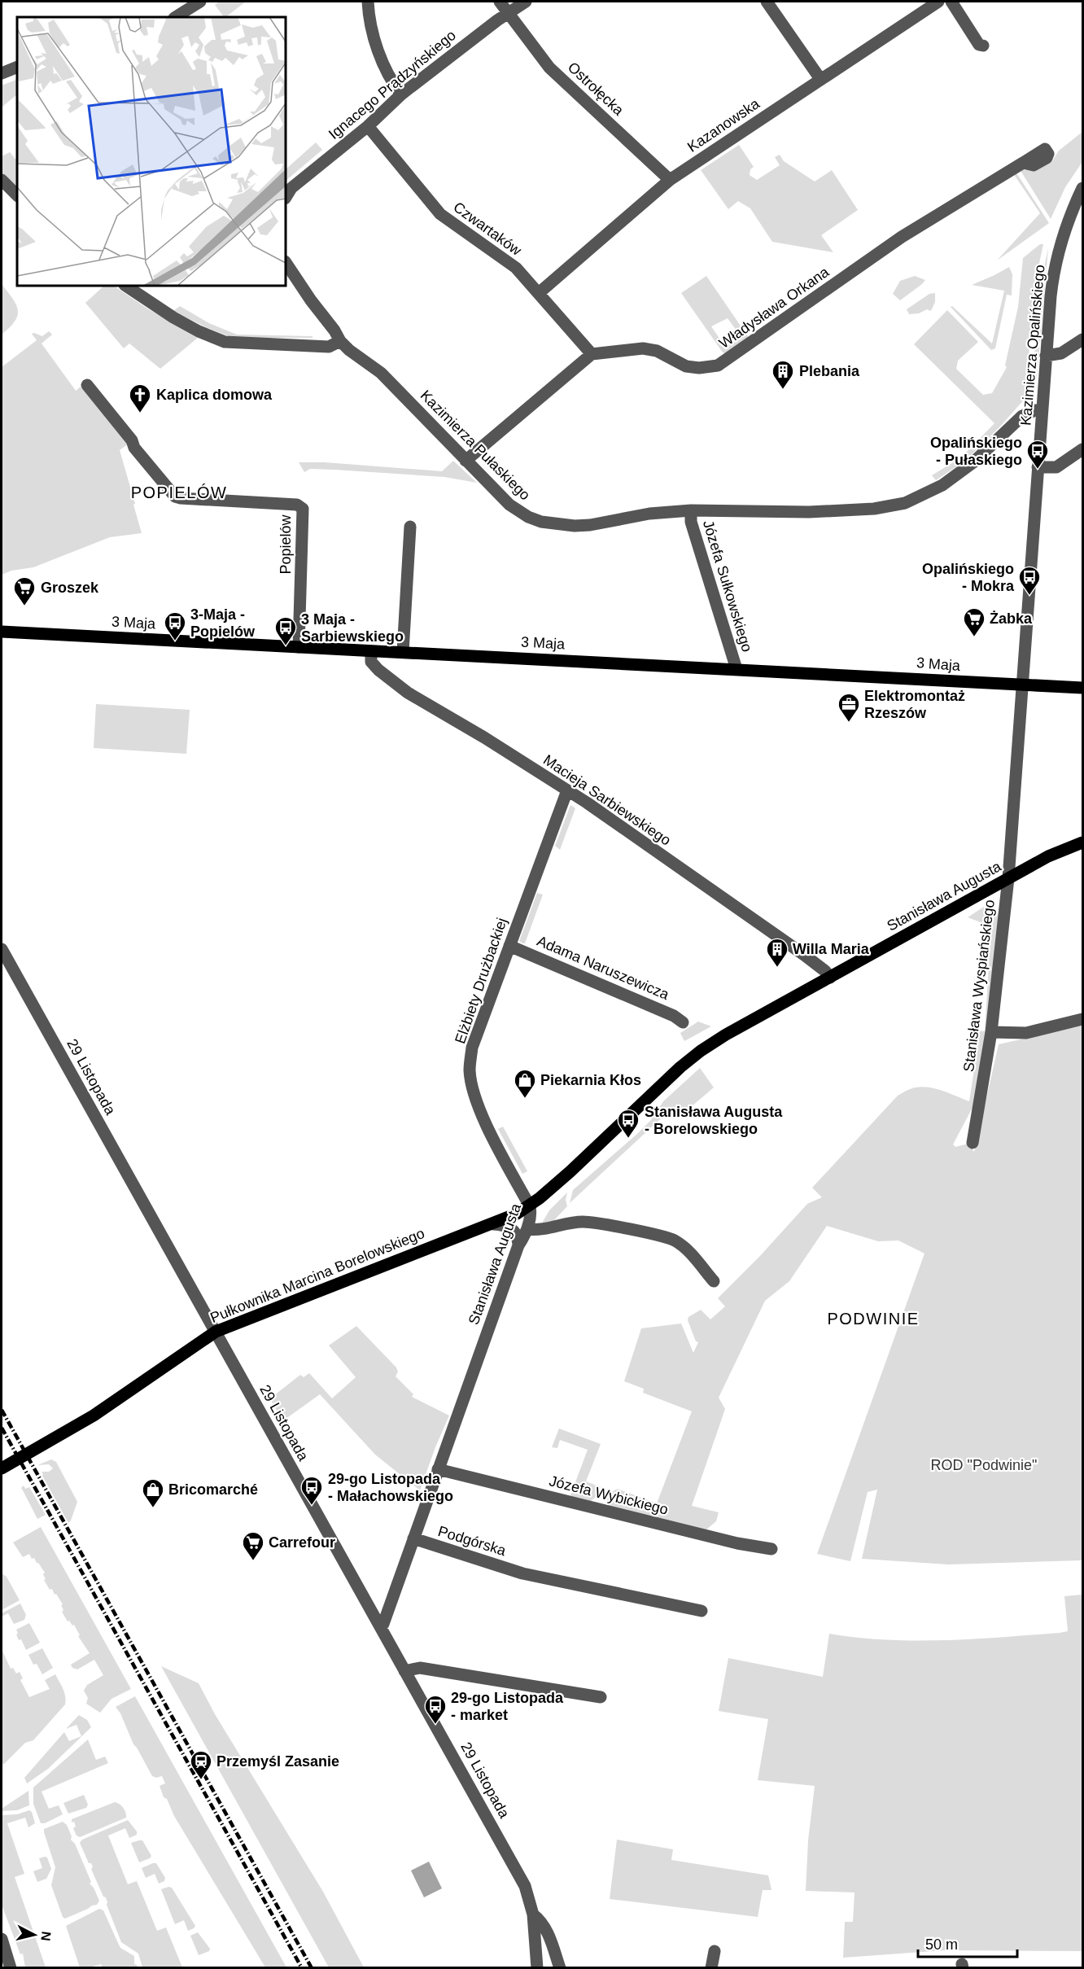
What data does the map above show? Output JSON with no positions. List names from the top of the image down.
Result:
{
  "streets": {
    "main road": ["3 Maja", "Stanisława Augusta", "Pułkownika Marcina Borelowskiego"],
    "street": [
      "Ignacego Prądzyńskiego",
      "Ostrołęcka",
      "Kazanowska",
      "Czwartaków",
      "Władysława Orkana",
      "Kazimierza Opalińskiego",
      "Kazimierza Pułaskiego",
      "Popielów",
      "Józefa Sułkowskiego",
      "Macieja Sarbiewskiego",
      "Adama Naruszewicza",
      "Elżbiety Drużbackiej",
      "Stanisława Wyspiańskiego",
      "29 Listopada",
      "Józefa Wybickiego",
      "Podgórska"
    ]
  },
  "crossings": [
    ["Ignacego Prądzyńskiego", "Ostrołęcka"],
    ["Ignacego Prądzyńskiego", "Czwartaków"],
    ["Ostrołęcka", "Kazanowska"],
    ["Kazanowska", "Czwartaków"],
    ["Czwartaków", "Władysława Orkana"],
    ["Kazimierza Opalińskiego", "Kazimierza Pułaskiego"],
    ["Kazimierza Opalińskiego", "3 Maja"],
    ["Kazimierza Opalińskiego", "Stanisława Wyspiańskiego"],
    ["Kazimierza Pułaskiego", "Józefa Sułkowskiego"],
    ["Popielów", "3 Maja"],
    ["Józefa Sułkowskiego", "3 Maja"],
    ["3 Maja", "Macieja Sarbiewskiego"],
    ["3 Maja", "Stanisława Wyspiańskiego"],
    ["Macieja Sarbiewskiego", "Stanisława Augusta"],
    ["Macieja Sarbiewskiego", "Elżbiety Drużbackiej"],
    ["Stanisława Augusta", "Elżbiety Drużbackiej"],
    ["Stanisława Augusta", "Stanisława Wyspiańskiego"],
    ["Stanisława Augusta", "29 Listopada"],
    ["Stanisława Augusta", "Pułkownika Marcina Borelowskiego"],
    ["Stanisława Augusta", "Józefa Wybickiego"],
    ["Stanisława Augusta", "Podgórska"],
    ["Adama Naruszewicza", "Elżbiety Drużbackiej"],
    ["Elżbiety Drużbackiej", "Pułkownika Marcina Borelowskiego"],
    ["29 Listopada", "Pułkownika Marcina Borelowskiego"]
  ],
  "districts": ["POPIELÓW", "PODWINIE"],
  "parks": ["ROD \"Podwinie\""],
  "places": {
    "building": ["Plebania", "Willa Maria"],
    "church": ["Kaplica domowa"],
    "bus stop": [
      "Opalińskiego - Pułaskiego",
      "Opalińskiego - Mokra",
      "3-Maja - Popielów",
      "3 Maja - Sarbiewskiego",
      "Stanisława Augusta - Borelowskiego",
      "29-go Listopada - Małachowskiego",
      "29-go Listopada - market"
    ],
    "supermarket": ["Groszek", "Żabka", "Carrefour"],
    "office": ["Elektromontaż Rzeszów"],
    "shop": ["Piekarnia Kłos", "Bricomarché"],
    "station": ["Przemyśl Zasanie"]
  },
  "scale_bar": "50 m",
  "north": "right"
}
